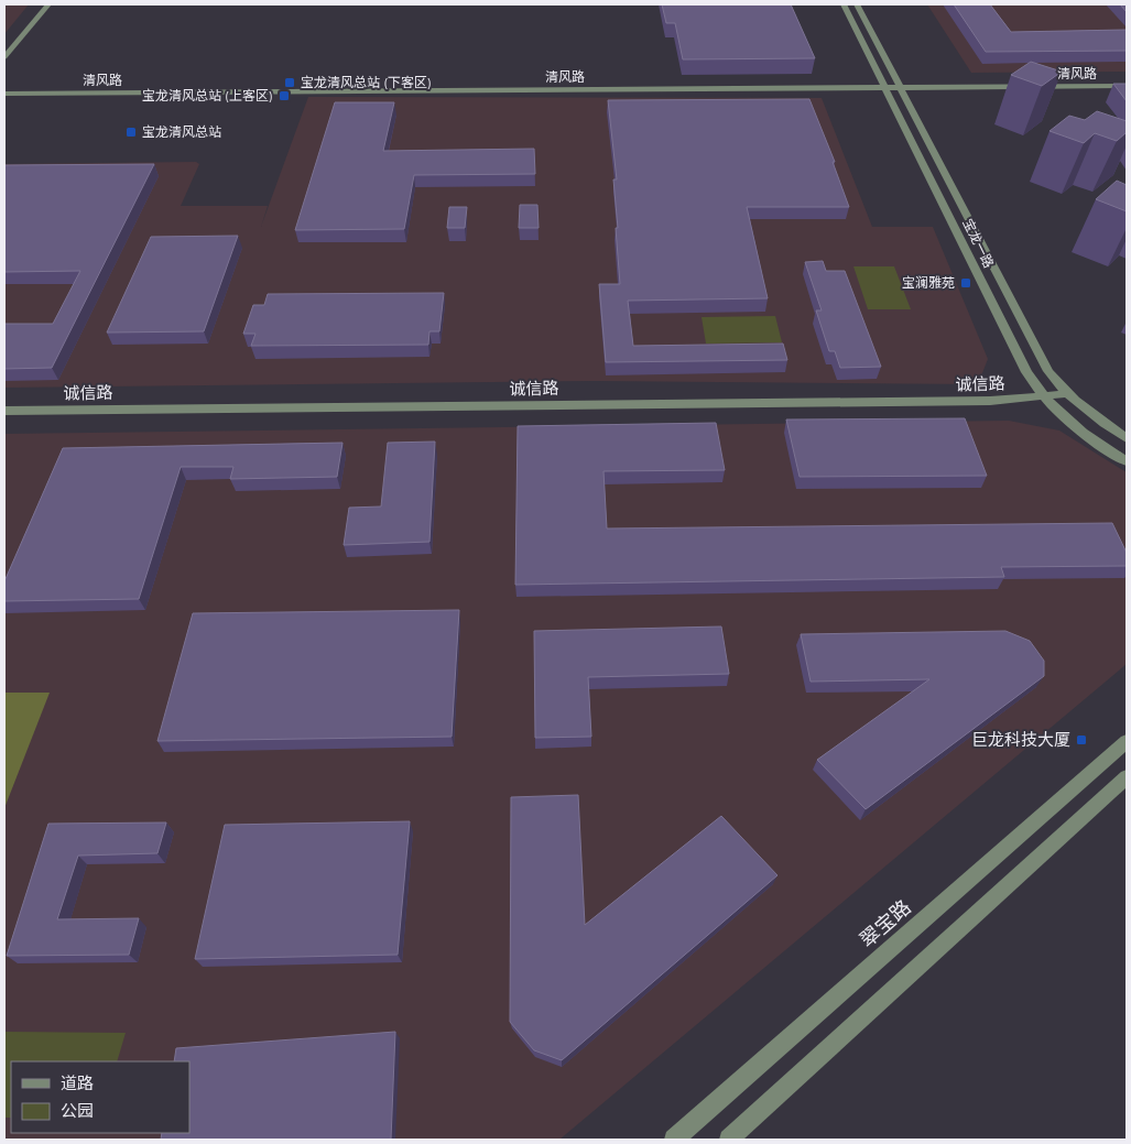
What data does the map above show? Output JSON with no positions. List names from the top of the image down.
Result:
{
  "streets": {
    "street": [
      "清风路",
      "宝龙一路",
      "诚信路",
      "翠宝路"
    ]
  },
  "crossings": [
    ["清风路", "宝龙一路"],
    ["宝龙一路", "诚信路"]
  ],
  "places": {
    "transit": [
      "宝龙清风总站 (下客区)",
      "宝龙清风总站 (上客区)",
      "宝龙清风总站",
      "宝澜雅苑",
      "巨龙科技大厦"
    ]
  },
  "legend": ["道路", "公园"]
}
